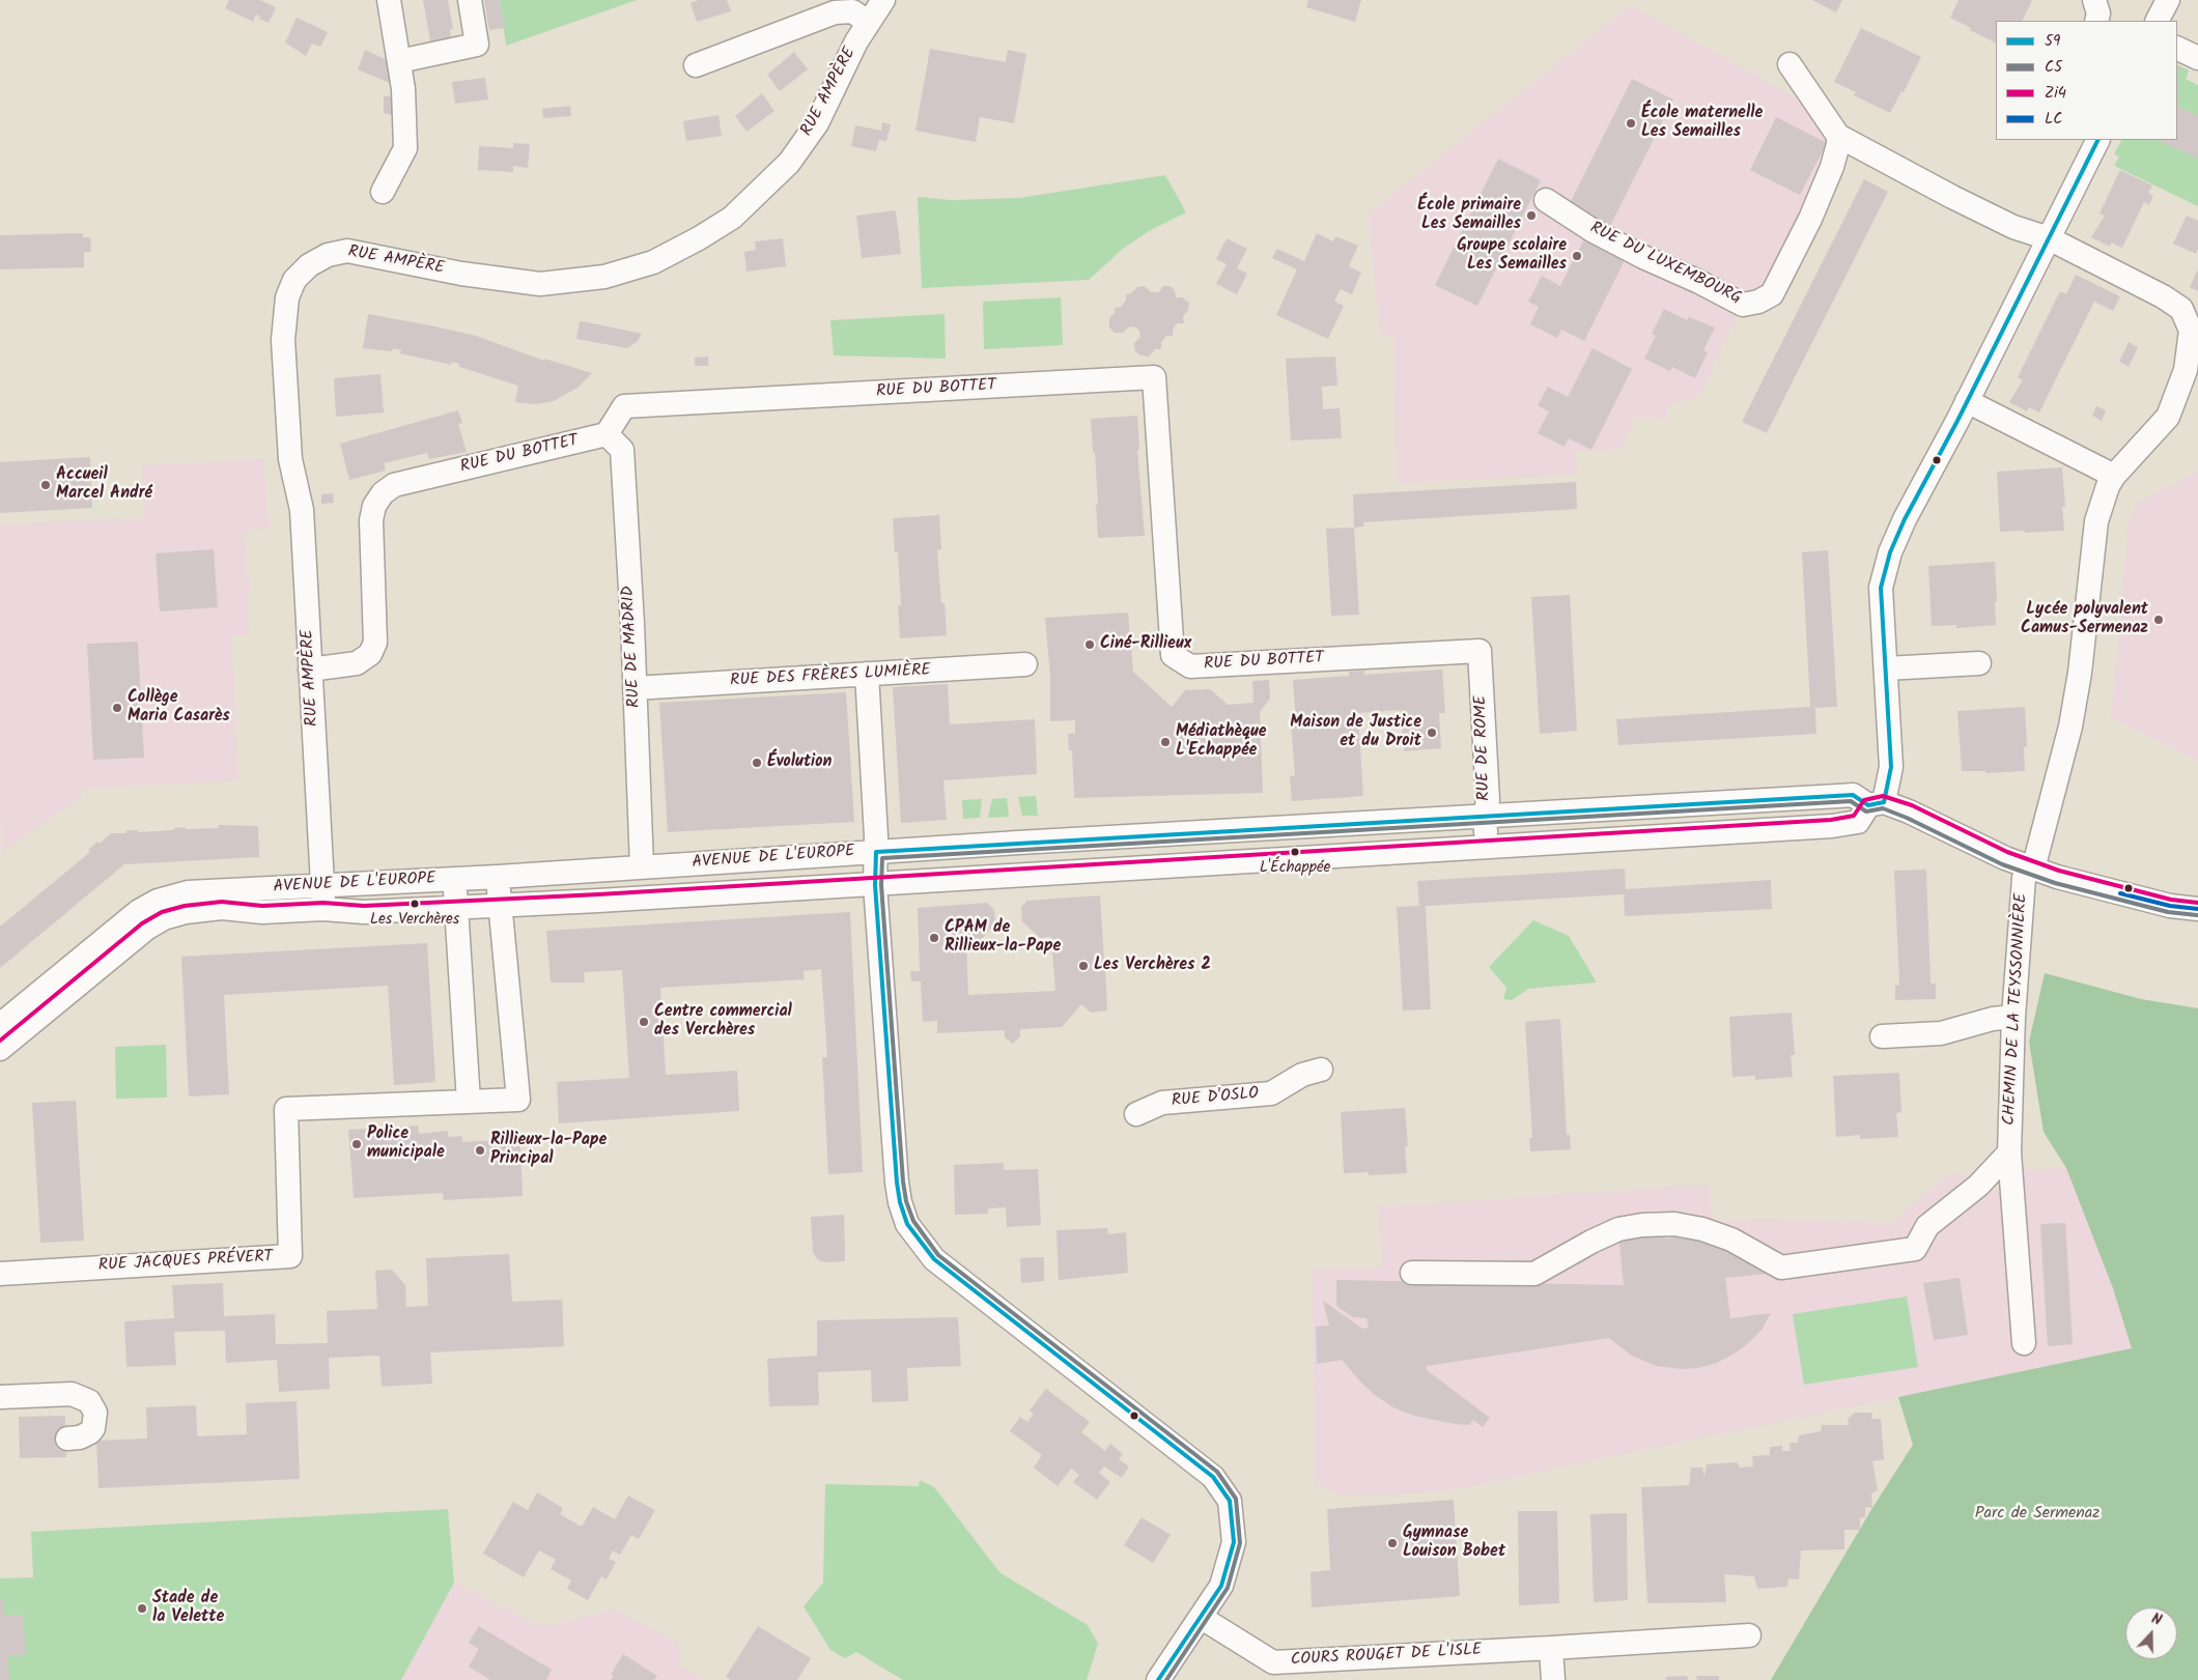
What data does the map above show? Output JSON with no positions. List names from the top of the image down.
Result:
{
  "streets": {
    "street": [
      "RUE AMPÈRE",
      "RUE DU LUXEMBOURG",
      "RUE DU BOTTET",
      "RUE DE MADRID",
      "RUE DES FRÈRES LUMIÈRE",
      "RUE DE ROME",
      "AVENUE DE L'EUROPE",
      "CHEMIN DE LA TEYSSONNIÈRE",
      "RUE D'OSLO",
      "RUE JACQUES PRÉVERT",
      "COURS ROUGET DE L'ISLE"
    ]
  },
  "crossings": [
    ["RUE AMPÈRE", "RUE DU BOTTET"],
    ["RUE AMPÈRE", "AVENUE DE L'EUROPE"],
    ["RUE DU BOTTET", "RUE DE MADRID"],
    ["RUE DU BOTTET", "RUE DE ROME"],
    ["RUE DE MADRID", "RUE DES FRÈRES LUMIÈRE"],
    ["RUE DE MADRID", "AVENUE DE L'EUROPE"],
    ["RUE DE ROME", "AVENUE DE L'EUROPE"],
    ["AVENUE DE L'EUROPE", "CHEMIN DE LA TEYSSONNIÈRE"],
    ["AVENUE DE L'EUROPE", "RUE JACQUES PRÉVERT"]
  ],
  "parks": ["Parc de Sermenaz"],
  "places": [
    "École maternelle Les Semailles",
    "École primaire Les Semailles",
    "Groupe scolaire Les Semailles",
    "Accueil Marcel André",
    "Lycée polyvalent Camus-Sermenaz",
    "Ciné-Rillieux",
    "Collège Maria Casarès",
    "Maison de Justice et du Droit",
    "Médiathèque L'Echappée",
    "Évolution",
    "L'Échappée",
    "Les Verchères",
    "CPAM de Rillieux-la-Pape",
    "Les Verchères 2",
    "Centre commercial des Verchères",
    "Police municipale",
    "Rillieux-la-Pape Principal",
    "Gymnase Louison Bobet",
    "Stade de la Velette"
  ],
  "lines": [
    "transit line 59",
    "transit line Zi4",
    "transit line C5",
    "transit line LC"
  ],
  "legend": [
    "59",
    "C5",
    "Zi4",
    "LC"
  ],
  "north": "top"
}
